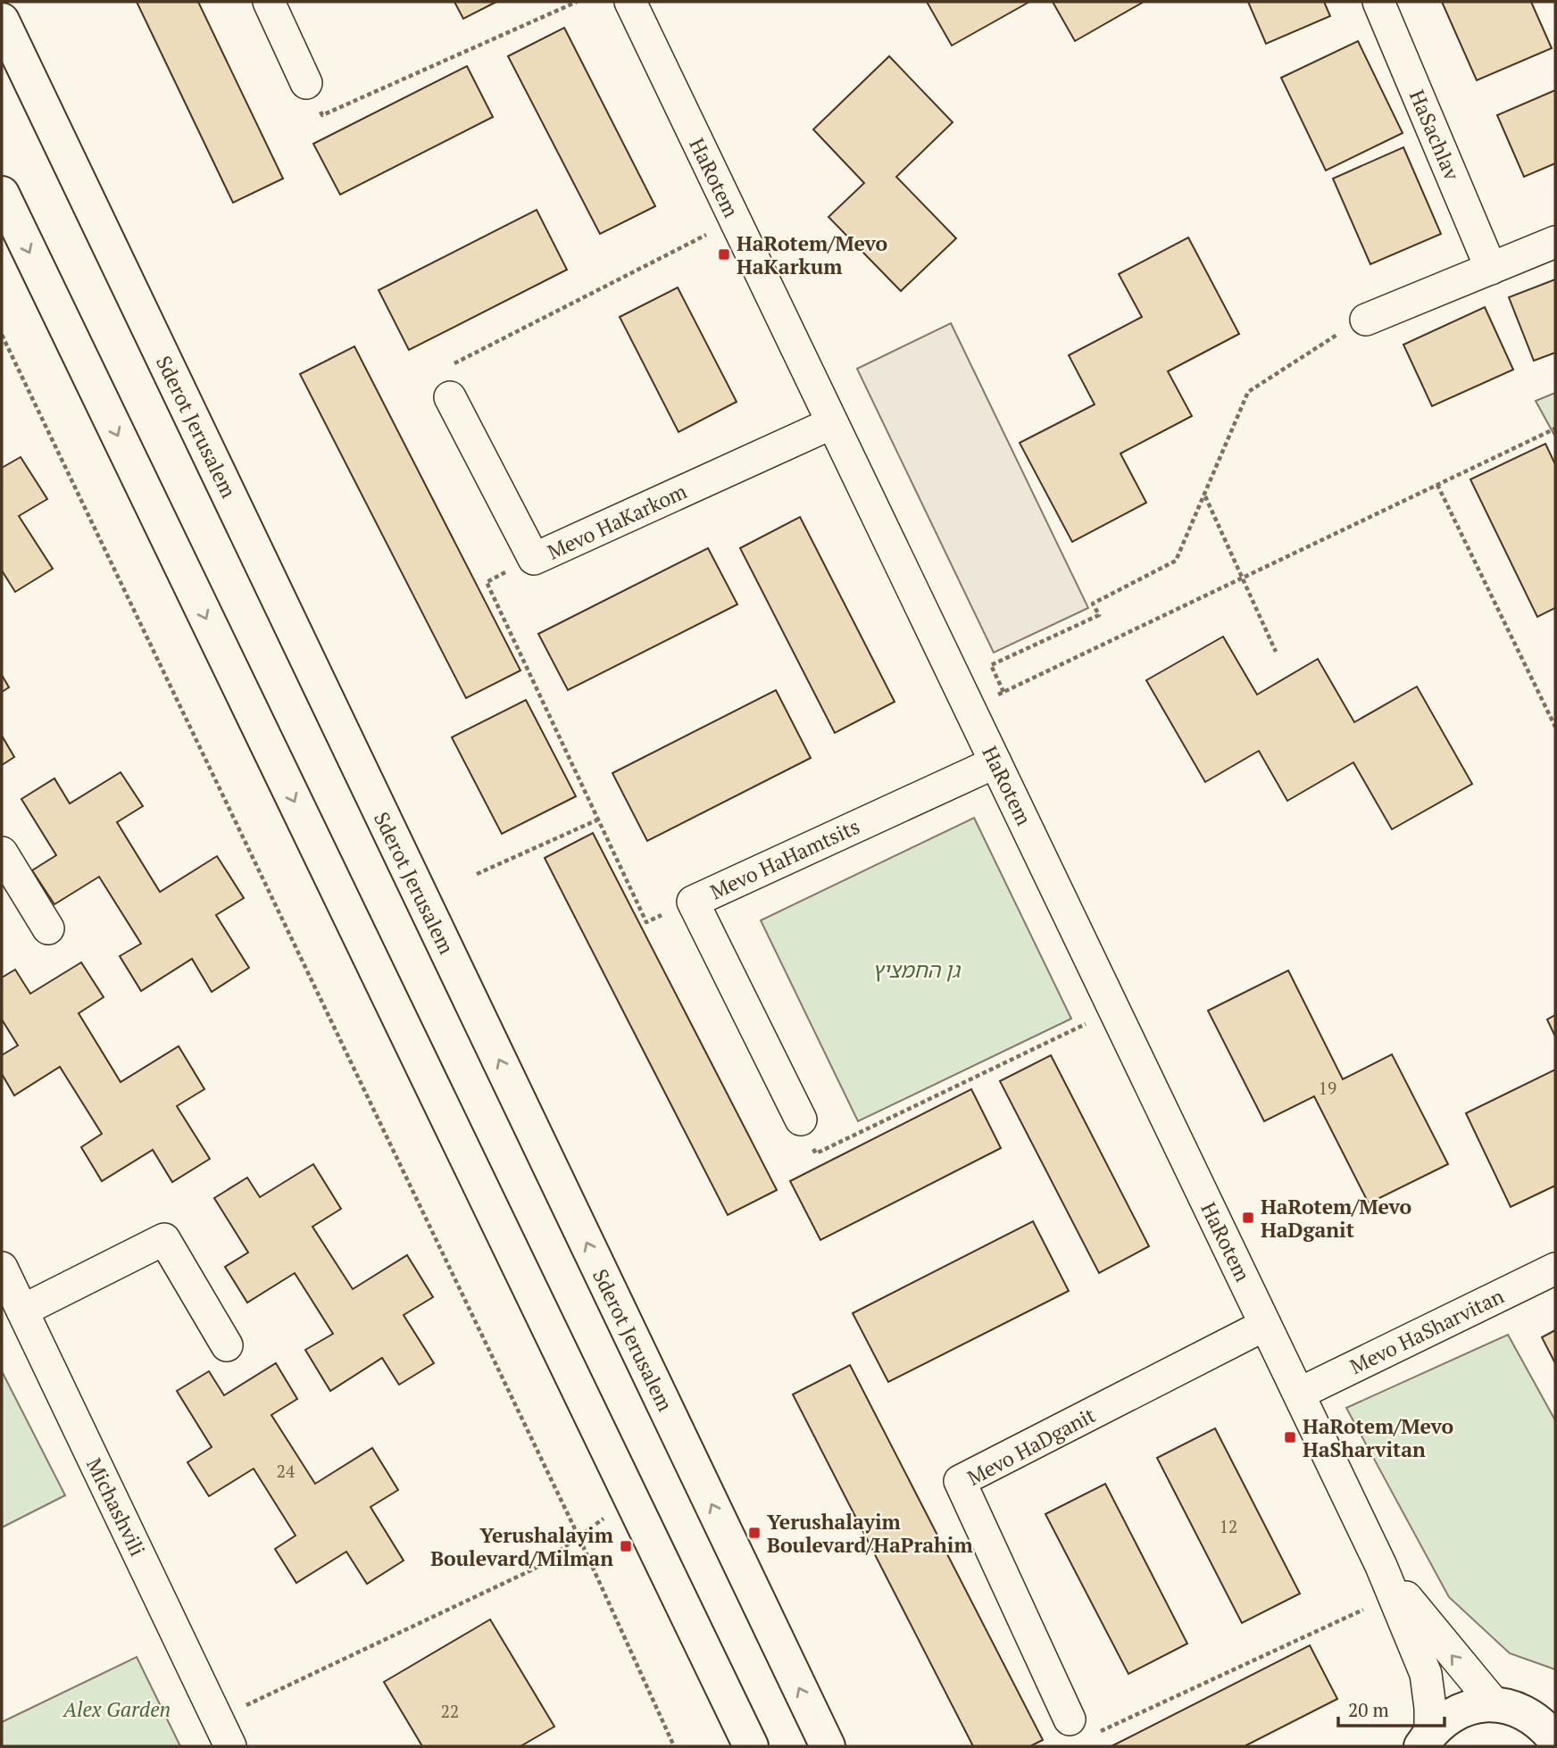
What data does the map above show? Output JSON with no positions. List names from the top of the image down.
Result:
{
  "streets": {
    "main road": ["Sderot Jerusalem"],
    "street": [
      "HaSachlav",
      "HaRotem",
      "Mevo HaKarkom",
      "Mevo HaHamtsits",
      "Mevo HaSharvitan",
      "Mevo HaDganit",
      "Michashvili"
    ]
  },
  "crossings": [
    ["HaRotem", "Mevo HaKarkom"],
    ["HaRotem", "Mevo HaHamtsits"],
    ["HaRotem", "Mevo HaSharvitan"],
    ["HaRotem", "Mevo HaDganit"]
  ],
  "parks": ["גן החמציץ", "Alex Garden"],
  "places": {
    "transit": [
      "HaRotem/Mevo HaKarkum",
      "HaRotem/Mevo HaDganit",
      "HaRotem/Mevo HaSharvitan",
      "Yerushalayim Boulevard/HaPrahim",
      "Yerushalayim Boulevard/Milman"
    ]
  },
  "house_numbers": [
    "19",
    "24",
    "12",
    "22"
  ],
  "scale_bar": "20 m"
}
